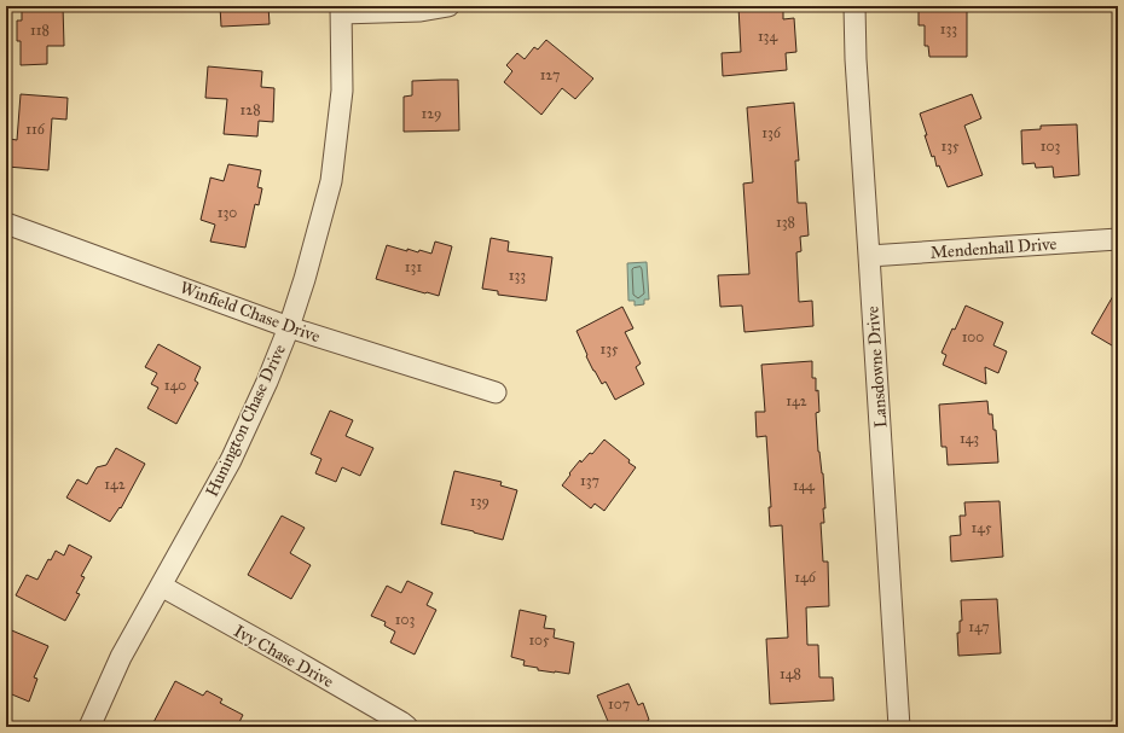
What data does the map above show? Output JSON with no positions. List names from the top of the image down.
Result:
{
  "streets": {
    "street": [
      "Mendenhall Drive",
      "Winfield Chase Drive",
      "Lansdowne Drive",
      "Hunington Chase Drive",
      "Ivy Chase Drive"
    ]
  },
  "crossings": [
    ["Mendenhall Drive", "Lansdowne Drive"],
    ["Winfield Chase Drive", "Hunington Chase Drive"],
    ["Hunington Chase Drive", "Ivy Chase Drive"]
  ],
  "house_numbers": [
    "133",
    "118",
    "134",
    "127",
    "128",
    "129",
    "116",
    "136",
    "135",
    "103",
    "130",
    "138",
    "131",
    "133",
    "100",
    "135",
    "140",
    "142",
    "143",
    "137",
    "142",
    "144",
    "139",
    "145",
    "146",
    "103",
    "147",
    "105",
    "148",
    "107"
  ]
}
